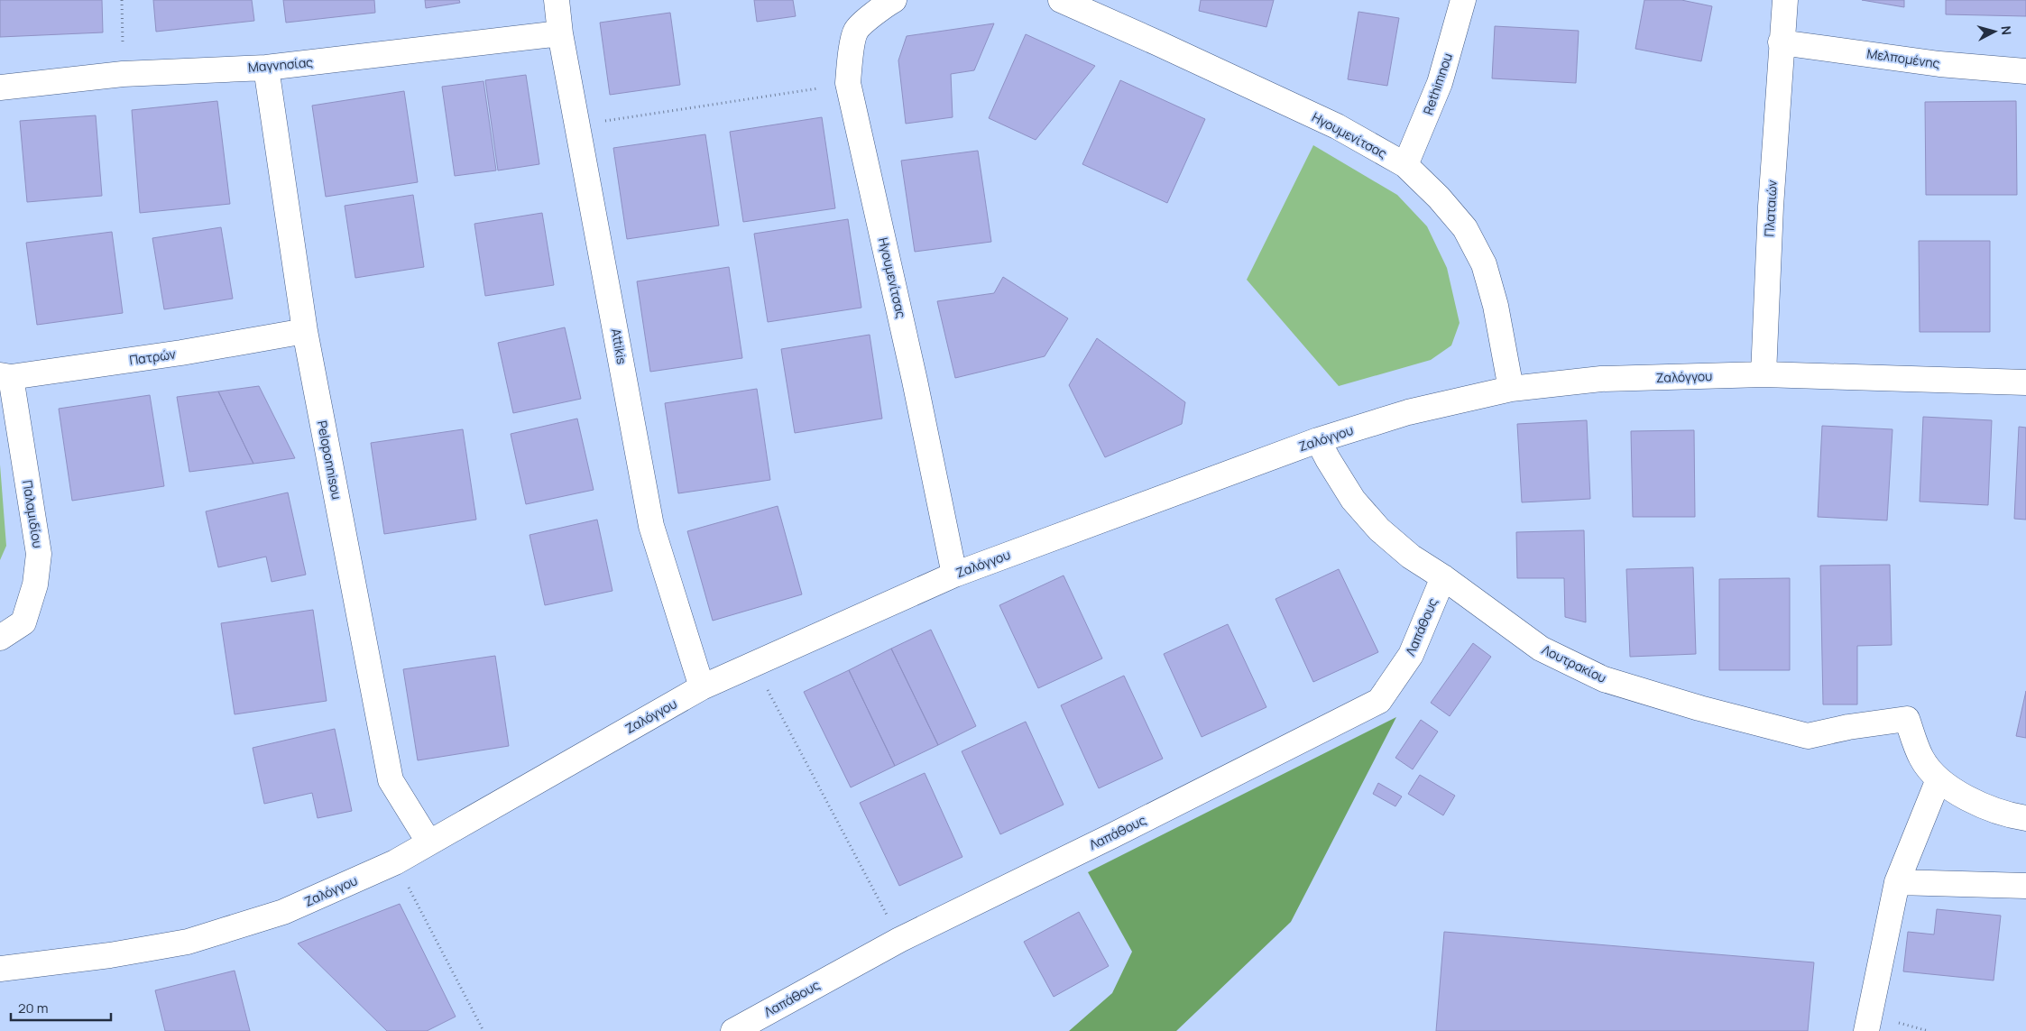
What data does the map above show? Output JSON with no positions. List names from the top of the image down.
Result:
{
  "streets": {
    "street": [
      "Μελπομένης",
      "Μαγνησίας",
      "Rethimnou",
      "Ηγουμενίτσας",
      "Πλαταιών",
      "Attikis",
      "Πατρών",
      "Ζαλόγγου",
      "Peloponnisou",
      "Παλαμιδίου",
      "Λαπάθους",
      "Λουτρακίου"
    ]
  },
  "crossings": [
    ["Μελπομένης", "Πλαταιών"],
    ["Μαγνησίας", "Attikis"],
    ["Μαγνησίας", "Peloponnisou"],
    ["Rethimnou", "Ηγουμενίτσας"],
    ["Ηγουμενίτσας", "Ζαλόγγου"],
    ["Πλαταιών", "Ζαλόγγου"],
    ["Attikis", "Ζαλόγγου"],
    ["Πατρών", "Peloponnisou"],
    ["Πατρών", "Παλαμιδίου"],
    ["Ζαλόγγου", "Peloponnisou"],
    ["Ζαλόγγου", "Λουτρακίου"],
    ["Λαπάθους", "Λουτρακίου"]
  ],
  "scale_bar": "20 m",
  "north": "right"
}
